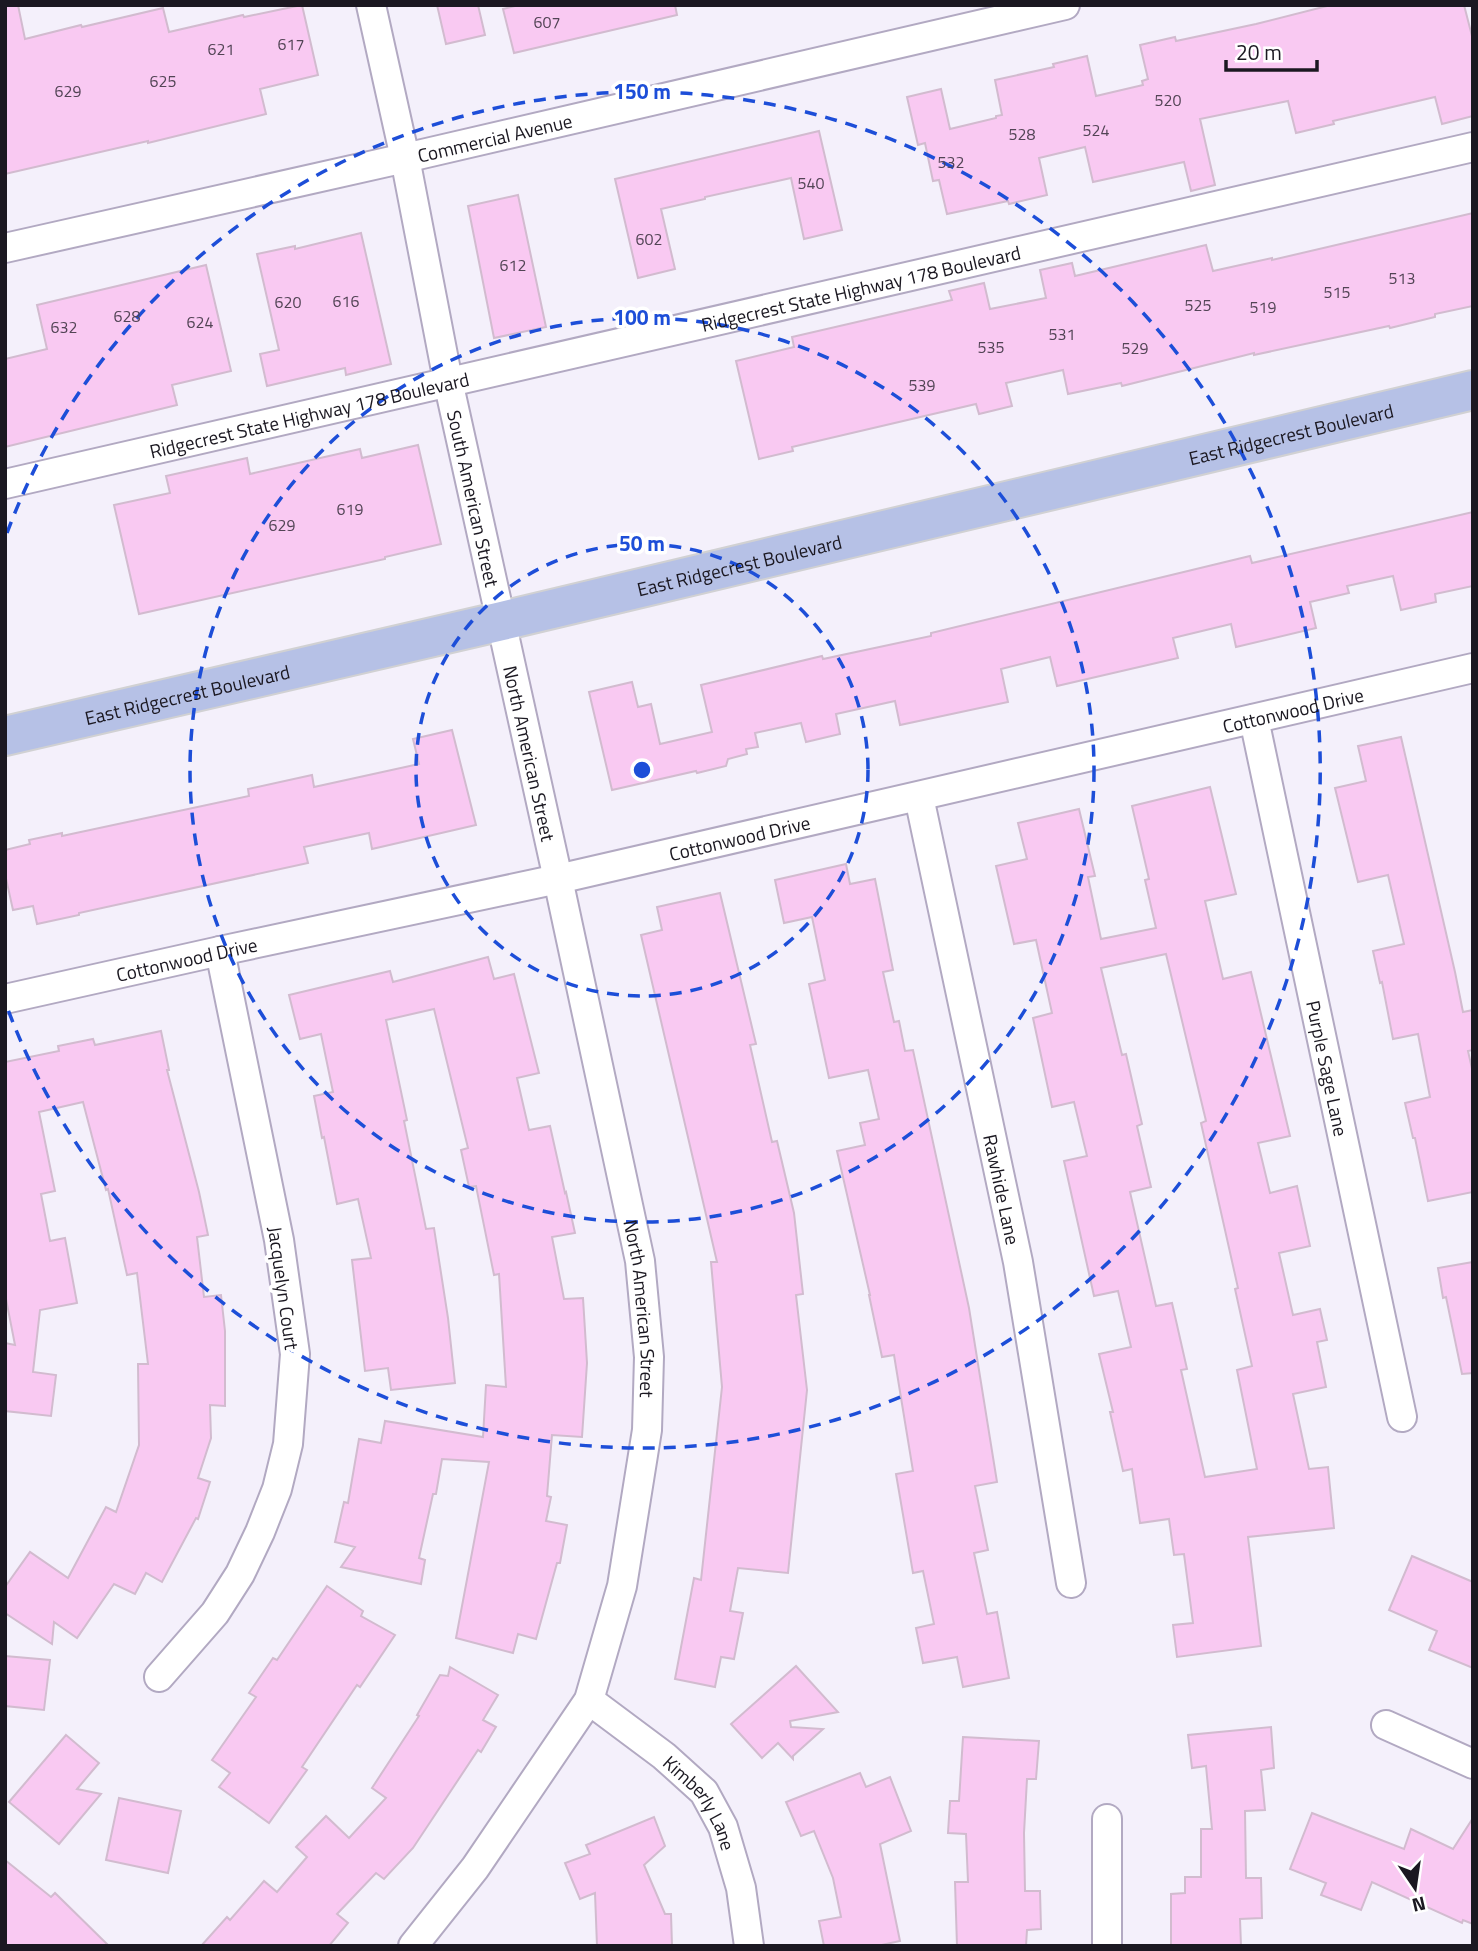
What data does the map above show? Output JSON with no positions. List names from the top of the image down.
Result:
{
  "streets": {
    "main road": ["East Ridgecrest Boulevard"],
    "street": [
      "Commercial Avenue",
      "Ridgecrest State Highway 178 Boulevard",
      "South American Street",
      "Cottonwood Drive",
      "North American Street",
      "Purple Sage Lane",
      "Rawhide Lane",
      "Jacquelyn Court",
      "Kimberly Lane"
    ]
  },
  "crossings": [
    ["Commercial Avenue", "South American Street"],
    ["Ridgecrest State Highway 178 Boulevard", "South American Street"],
    ["East Ridgecrest Boulevard", "South American Street"],
    ["East Ridgecrest Boulevard", "North American Street"],
    ["South American Street", "North American Street"],
    ["Cottonwood Drive", "North American Street"],
    ["Cottonwood Drive", "Purple Sage Lane"],
    ["Cottonwood Drive", "Rawhide Lane"],
    ["Cottonwood Drive", "Jacquelyn Court"],
    ["North American Street", "Kimberly Lane"]
  ],
  "house_numbers": [
    "607",
    "617",
    "621",
    "625",
    "629",
    "520",
    "524",
    "528",
    "532",
    "540",
    "602",
    "612",
    "513",
    "515",
    "616",
    "620",
    "525",
    "519",
    "628",
    "624",
    "632",
    "531",
    "535",
    "529",
    "539",
    "619",
    "629"
  ],
  "scale_bar": "20 m",
  "north": "bottom",
  "rings": ["150 m", "100 m", "50 m"]
}
